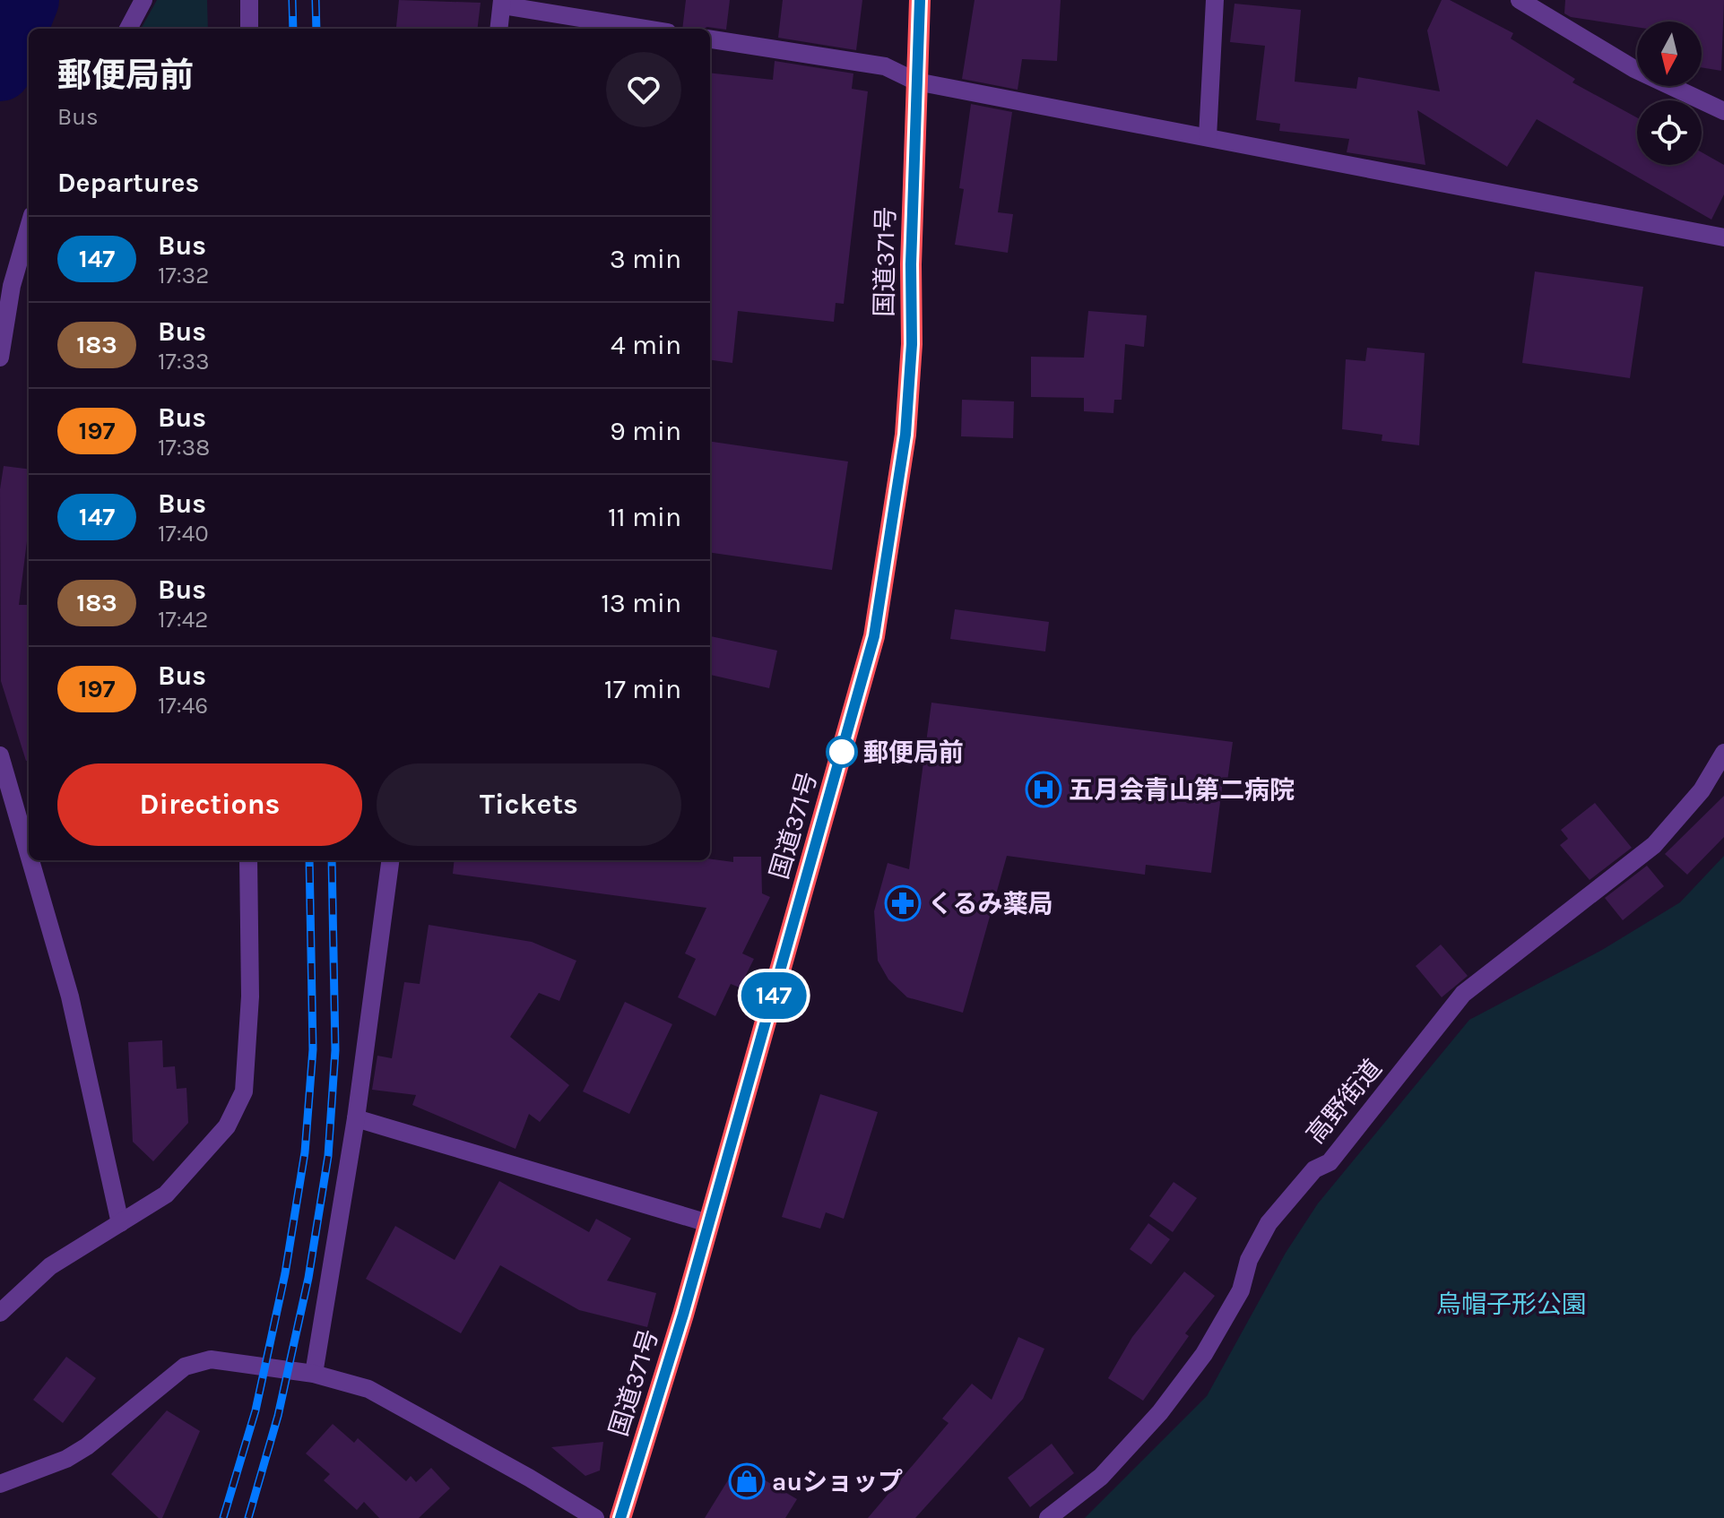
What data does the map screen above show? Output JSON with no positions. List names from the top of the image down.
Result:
{
  "streets": {
    "highway": ["国道371号"],
    "street": ["高野街道"]
  },
  "parks": ["烏帽子形公園"],
  "places": {
    "other": ["郵便局前"],
    "hospital": ["五月会青山第二病院"],
    "pharmacy": ["くるみ薬局"],
    "shop": ["auショップ"]
  },
  "lines": ["bus line 147"],
  "north": "bottom",
  "page": {
    "on_map": "147",
    "heading": [
      ["郵便局前", "Bus"],
      "Departures"
    ],
    "list": [
      {
        "mark": "147",
        "name": "Bus",
        "note": "17:32",
        "value": "3 min"
      },
      {
        "mark": "183",
        "name": "Bus",
        "note": "17:33",
        "value": "4 min"
      },
      {
        "mark": "197",
        "name": "Bus",
        "note": "17:38",
        "value": "9 min"
      },
      {
        "mark": "147",
        "name": "Bus",
        "note": "17:40",
        "value": "11 min"
      },
      {
        "mark": "183",
        "name": "Bus",
        "note": "17:42",
        "value": "13 min"
      },
      {
        "mark": "197",
        "name": "Bus",
        "note": "17:46",
        "value": "17 min"
      }
    ],
    "buttons": ["Directions", "Tickets"]
  }
}
